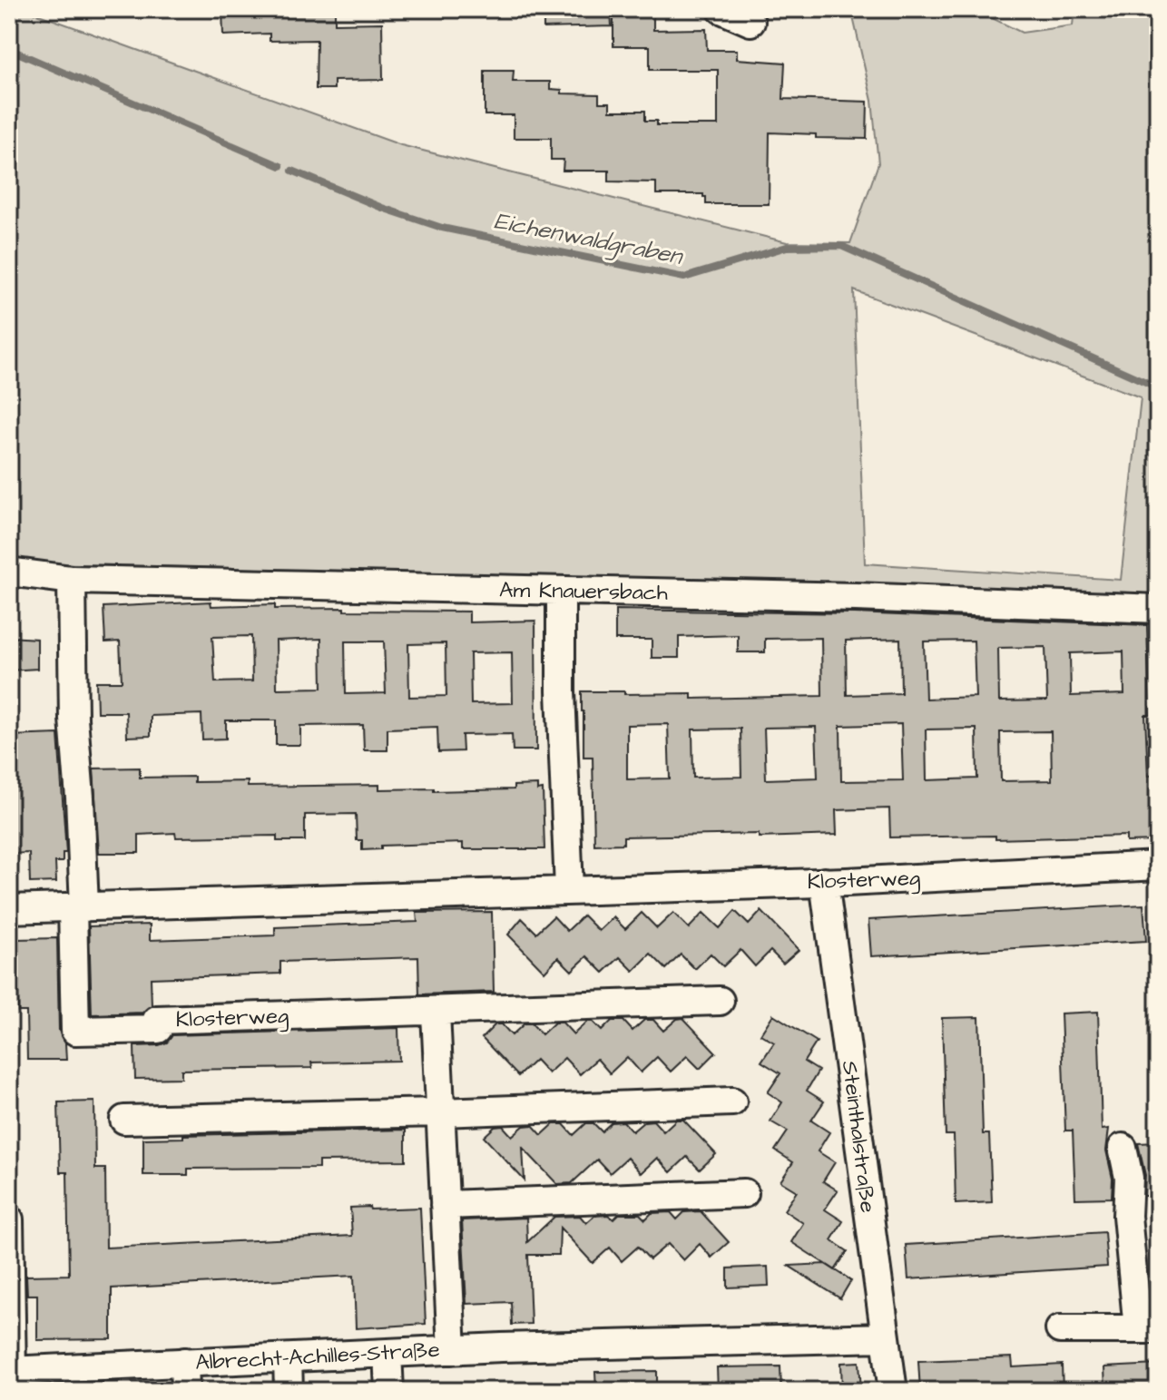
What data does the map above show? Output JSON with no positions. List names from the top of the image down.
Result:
{
  "streets": {
    "street": [
      "Am Knauersbach",
      "Klosterweg",
      "Steinthalstraße",
      "Albrecht-Achilles-Straße"
    ]
  },
  "crossings": [
    ["Am Knauersbach", "Klosterweg"],
    ["Klosterweg", "Steinthalstraße"],
    ["Klosterweg", "Albrecht-Achilles-Straße"],
    ["Steinthalstraße", "Albrecht-Achilles-Straße"]
  ],
  "water": ["Eichenwaldgraben"]
}
